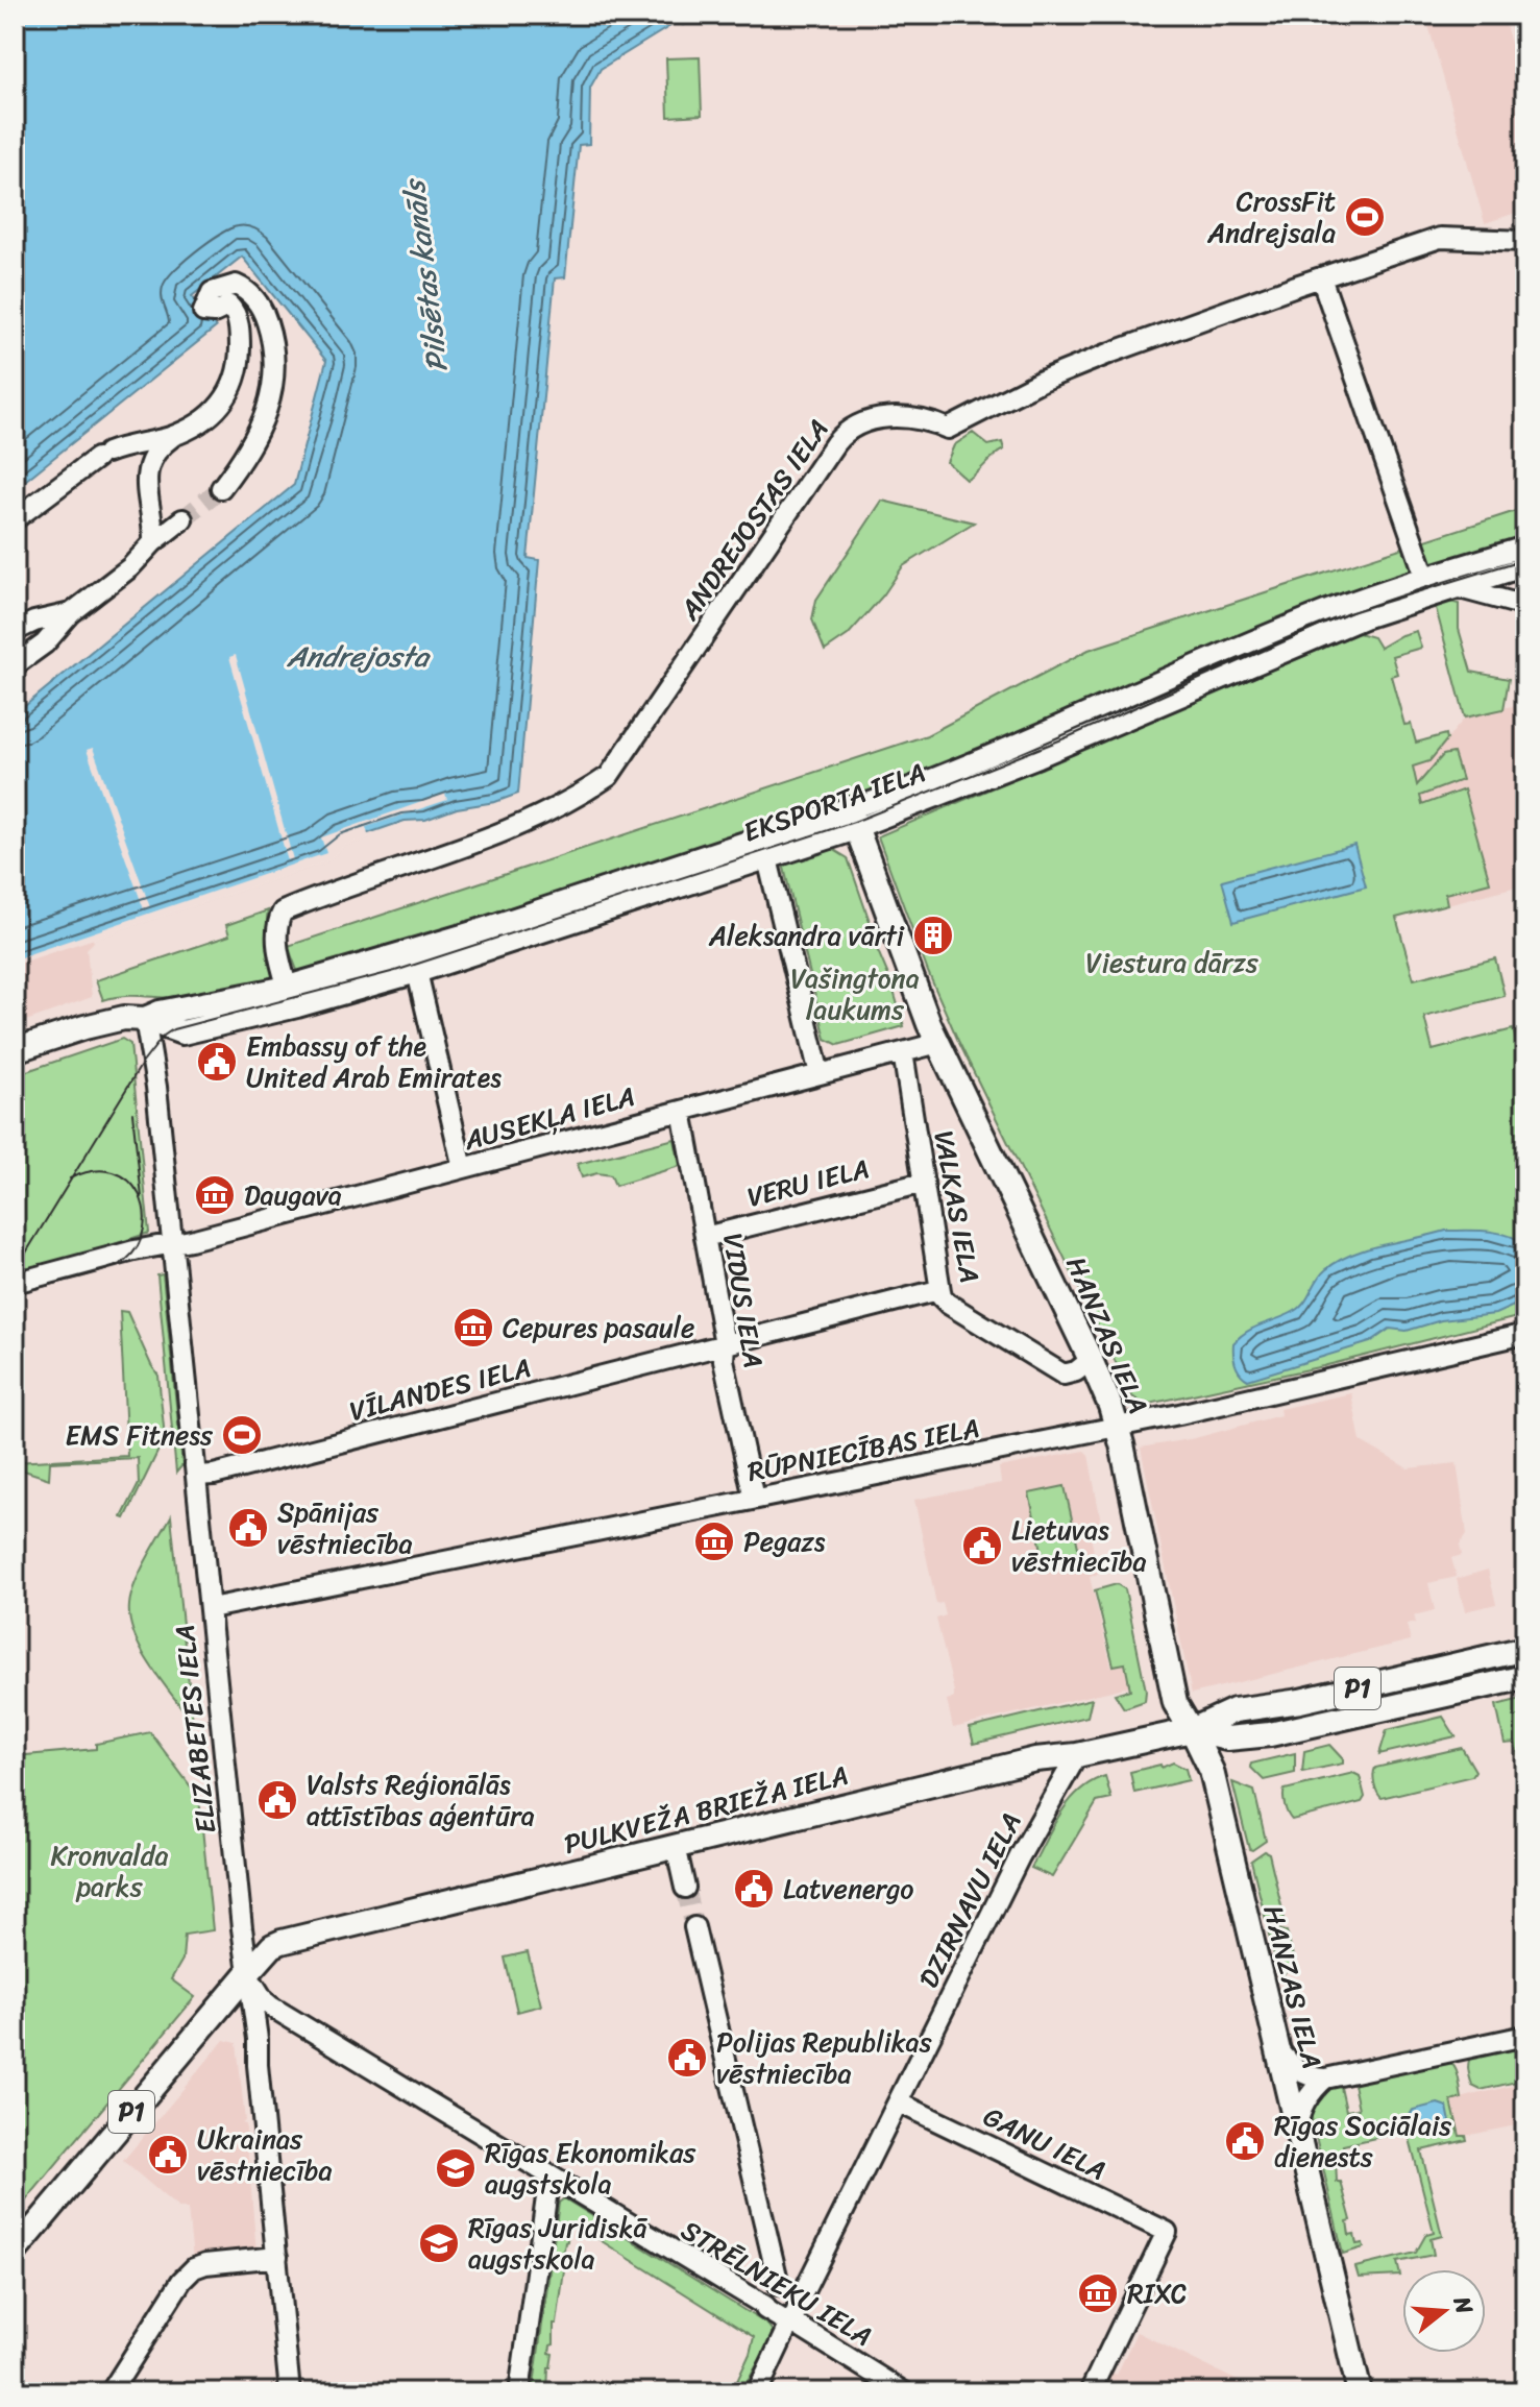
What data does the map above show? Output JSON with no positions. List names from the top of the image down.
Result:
{
  "streets": {
    "main road": [
      "EKSPORTA IELA",
      "HANZAS IELA",
      "P1",
      "PULKVEŽA BRIEŽA IELA"
    ],
    "street": [
      "ANDREJOSTAS IELA",
      "AUSEKĻA IELA",
      "VERU IELA",
      "VALKAS IELA",
      "VIDUS IELA",
      "VĪLANDES IELA",
      "RŪPNIECĪBAS IELA",
      "ELIZABETES IELA",
      "DZIRNAVU IELA",
      "GANU IELA",
      "STRĒLNIEKU IELA"
    ]
  },
  "crossings": [
    ["ANDREJOSTAS IELA", "EKSPORTA IELA"],
    ["EKSPORTA IELA", "HANZAS IELA"],
    ["EKSPORTA IELA", "ELIZABETES IELA"],
    ["AUSEKĻA IELA", "VALKAS IELA"],
    ["AUSEKĻA IELA", "VIDUS IELA"],
    ["AUSEKĻA IELA", "HANZAS IELA"],
    ["AUSEKĻA IELA", "ELIZABETES IELA"],
    ["VERU IELA", "VALKAS IELA"],
    ["VERU IELA", "VIDUS IELA"],
    ["VALKAS IELA", "HANZAS IELA"],
    ["VALKAS IELA", "VĪLANDES IELA"],
    ["VIDUS IELA", "VĪLANDES IELA"],
    ["VIDUS IELA", "RŪPNIECĪBAS IELA"],
    ["HANZAS IELA", "RŪPNIECĪBAS IELA"],
    ["HANZAS IELA", "PULKVEŽA BRIEŽA IELA"],
    ["VĪLANDES IELA", "ELIZABETES IELA"],
    ["RŪPNIECĪBAS IELA", "ELIZABETES IELA"],
    ["P1", "ELIZABETES IELA"],
    ["P1", "PULKVEŽA BRIEŽA IELA"],
    ["P1", "STRĒLNIEKU IELA"],
    ["ELIZABETES IELA", "PULKVEŽA BRIEŽA IELA"],
    ["ELIZABETES IELA", "STRĒLNIEKU IELA"],
    ["PULKVEŽA BRIEŽA IELA", "DZIRNAVU IELA"],
    ["PULKVEŽA BRIEŽA IELA", "STRĒLNIEKU IELA"],
    ["DZIRNAVU IELA", "GANU IELA"],
    ["DZIRNAVU IELA", "STRĒLNIEKU IELA"]
  ],
  "water": ["Pilsētas kanāls", "Andrejosta"],
  "parks": ["Viestura dārzs", "Vašingtona laukums", "Kronvalda parks"],
  "places": {
    "sports": ["CrossFit Andrejsala", "EMS Fitness"],
    "building": ["Aleksandra vārti"],
    "public building": [
      "Embassy of the United Arab Emirates",
      "Spānijas vēstniecība",
      "Lietuvas vēstniecība",
      "Valsts Reģionālās attīstības aģentūra",
      "Latvenergo",
      "Polijas Republikas vēstniecība",
      "Rīgas Sociālais dienests",
      "Ukrainas vēstniecība"
    ],
    "museum": [
      "Daugava",
      "Cepures pasaule",
      "Pegazs",
      "RIXC"
    ],
    "school or university": ["Rīgas Ekonomikas augstskola", "Rīgas Juridiskā augstskola"]
  },
  "north": "right"
}
